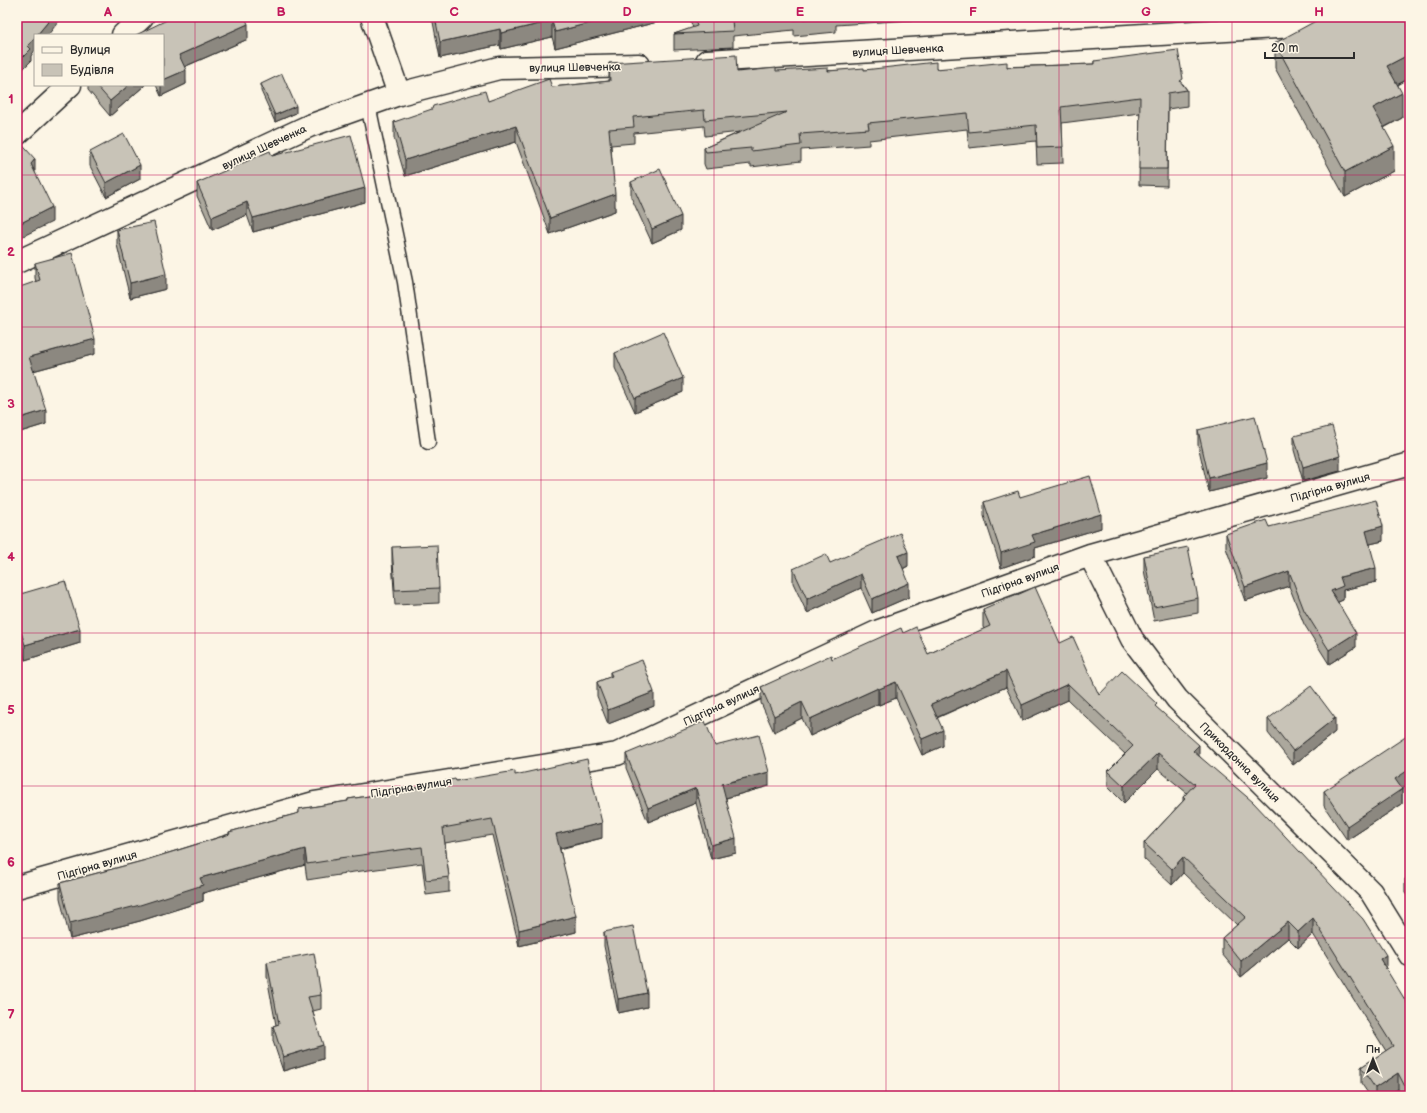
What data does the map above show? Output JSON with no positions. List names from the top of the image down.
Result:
{
  "streets": {
    "street": ["вулиця Шевченка", "Підгірна вулиця", "Прикордонна вулиця"]
  },
  "crossings": [
    ["Підгірна вулиця", "Прикордонна вулиця"]
  ],
  "legend": ["Вулиця", "Будівля"],
  "scale_bar": "20 m",
  "north": "top",
  "grid": {
    "columns": [
      "A",
      "B",
      "C",
      "D",
      "E",
      "F",
      "G",
      "H"
    ],
    "rows": [
      "1",
      "2",
      "3",
      "4",
      "5",
      "6",
      "7"
    ]
  }
}
